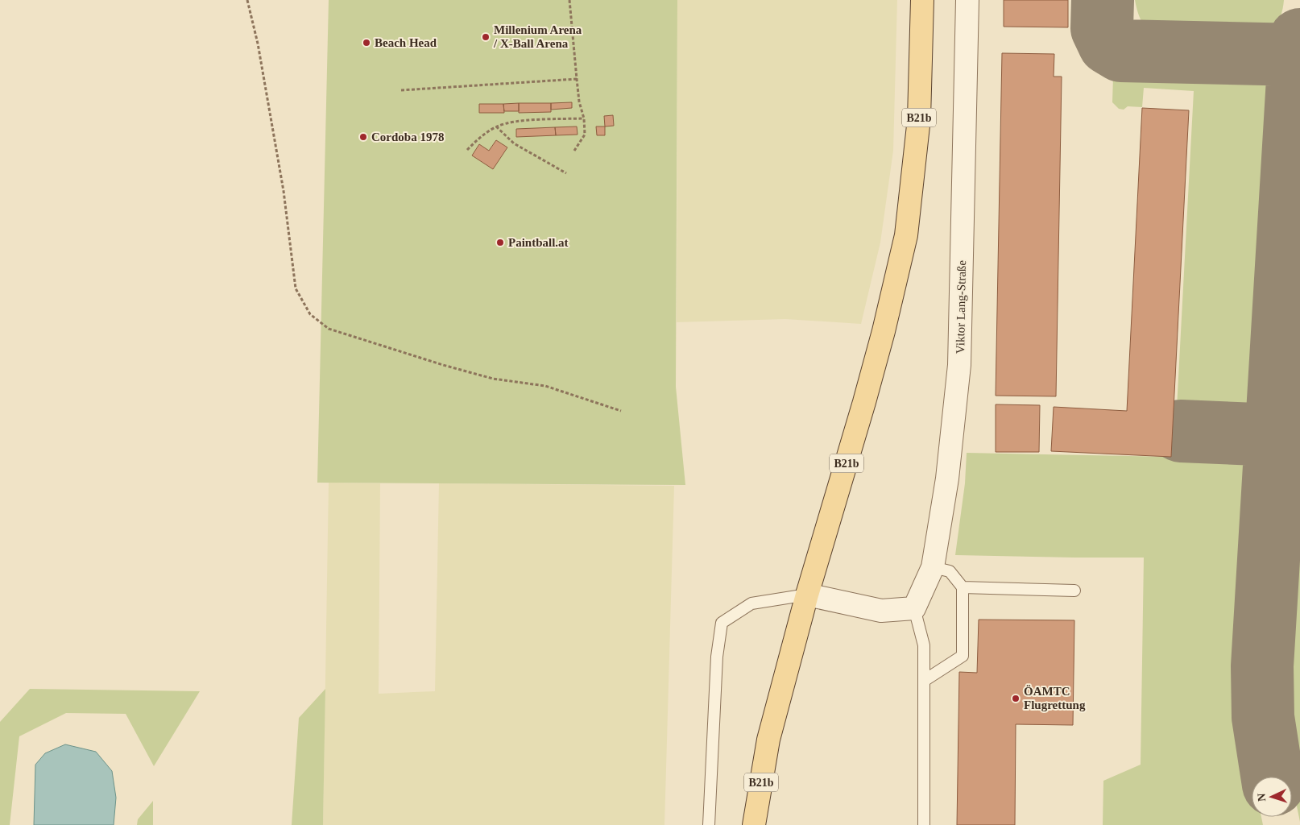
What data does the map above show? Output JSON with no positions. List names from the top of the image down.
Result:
{
  "streets": {
    "main road": ["B21b"],
    "street": ["Viktor Lang-Straße"]
  },
  "places": [
    "Millenium Arena / X-Ball Arena",
    "Beach Head",
    "Cordoba 1978",
    "Paintball.at",
    "ÖAMTC Flugrettung"
  ],
  "north": "left"
}
